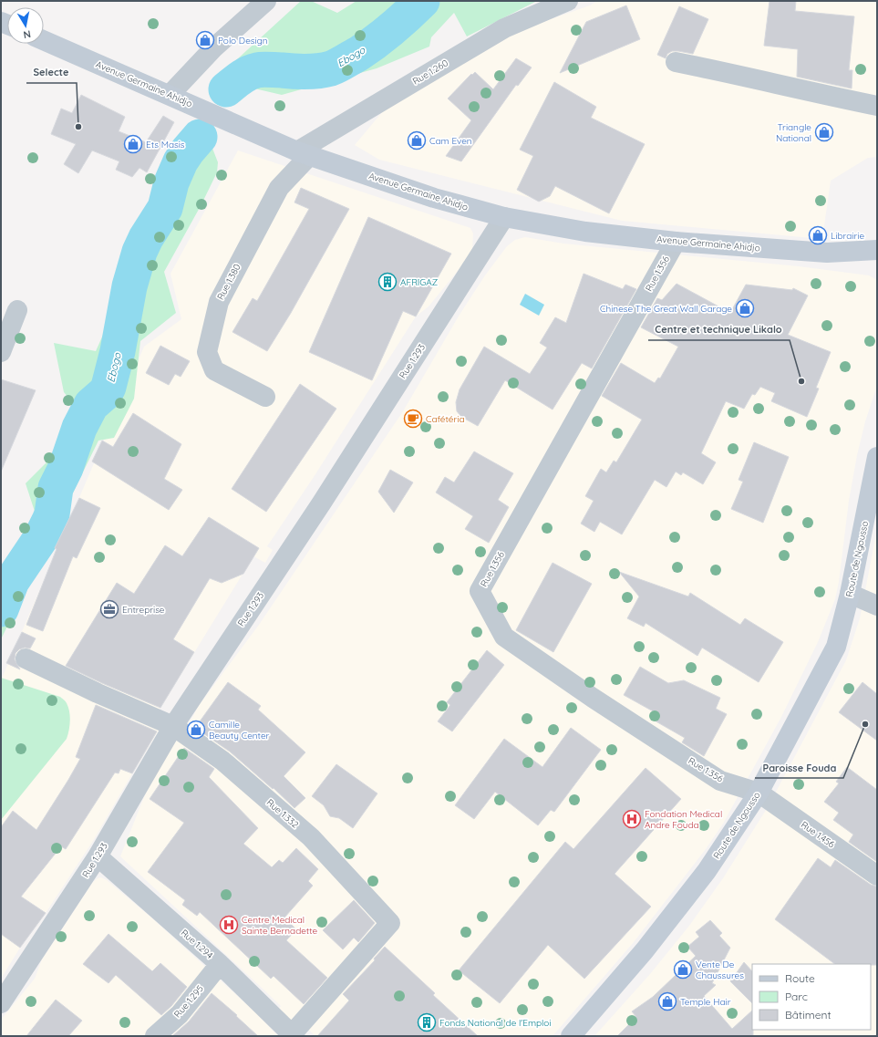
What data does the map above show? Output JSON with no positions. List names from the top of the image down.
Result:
{
  "streets": {
    "main road": ["Avenue Germaine Ahidjo", "Route de Ngousso"],
    "street": [
      "Rue 1.260",
      "Rue 1.356",
      "Rue 1.380",
      "Rue 1.293",
      "Rue 1.332",
      "Rue 1.456",
      "Rue 1.294",
      "Rue 1.295"
    ]
  },
  "crossings": [
    ["Rue 1.260", "Avenue Germaine Ahidjo"],
    ["Rue 1.260", "Rue 1.380"],
    ["Avenue Germaine Ahidjo", "Rue 1.356"],
    ["Avenue Germaine Ahidjo", "Rue 1.380"],
    ["Avenue Germaine Ahidjo", "Rue 1.293"],
    ["Rue 1.356", "Route de Ngousso"],
    ["Rue 1.356", "Rue 1.456"],
    ["Rue 1.293", "Rue 1.332"],
    ["Rue 1.293", "Rue 1.294"],
    ["Route de Ngousso", "Rue 1.456"],
    ["Rue 1.332", "Rue 1.294"],
    ["Rue 1.294", "Rue 1.295"]
  ],
  "water": ["Ebogo"],
  "places": {
    "shop": [
      "Polo Design",
      "Triangle National",
      "Cam Even",
      "Ets Masis",
      "Librairie",
      "Chinese The Great Wall Garage",
      "Camille Beauty Center",
      "Vente De Chaussures",
      "Temple Hair"
    ],
    "other": ["Selecte", "Centre et technique Likalo", "Paroisse Fouda"],
    "building": ["AFRIGAZ", "Fonds National de l'Emploi"],
    "cafe": ["Cafétéria"],
    "office": ["Entreprise"],
    "hospital": ["Fondation Medical Andre Fouda", "Centre Medical Sainte Bernadette"]
  },
  "legend": ["Route", "Parc", "Bâtiment"],
  "north": "bottom"
}
